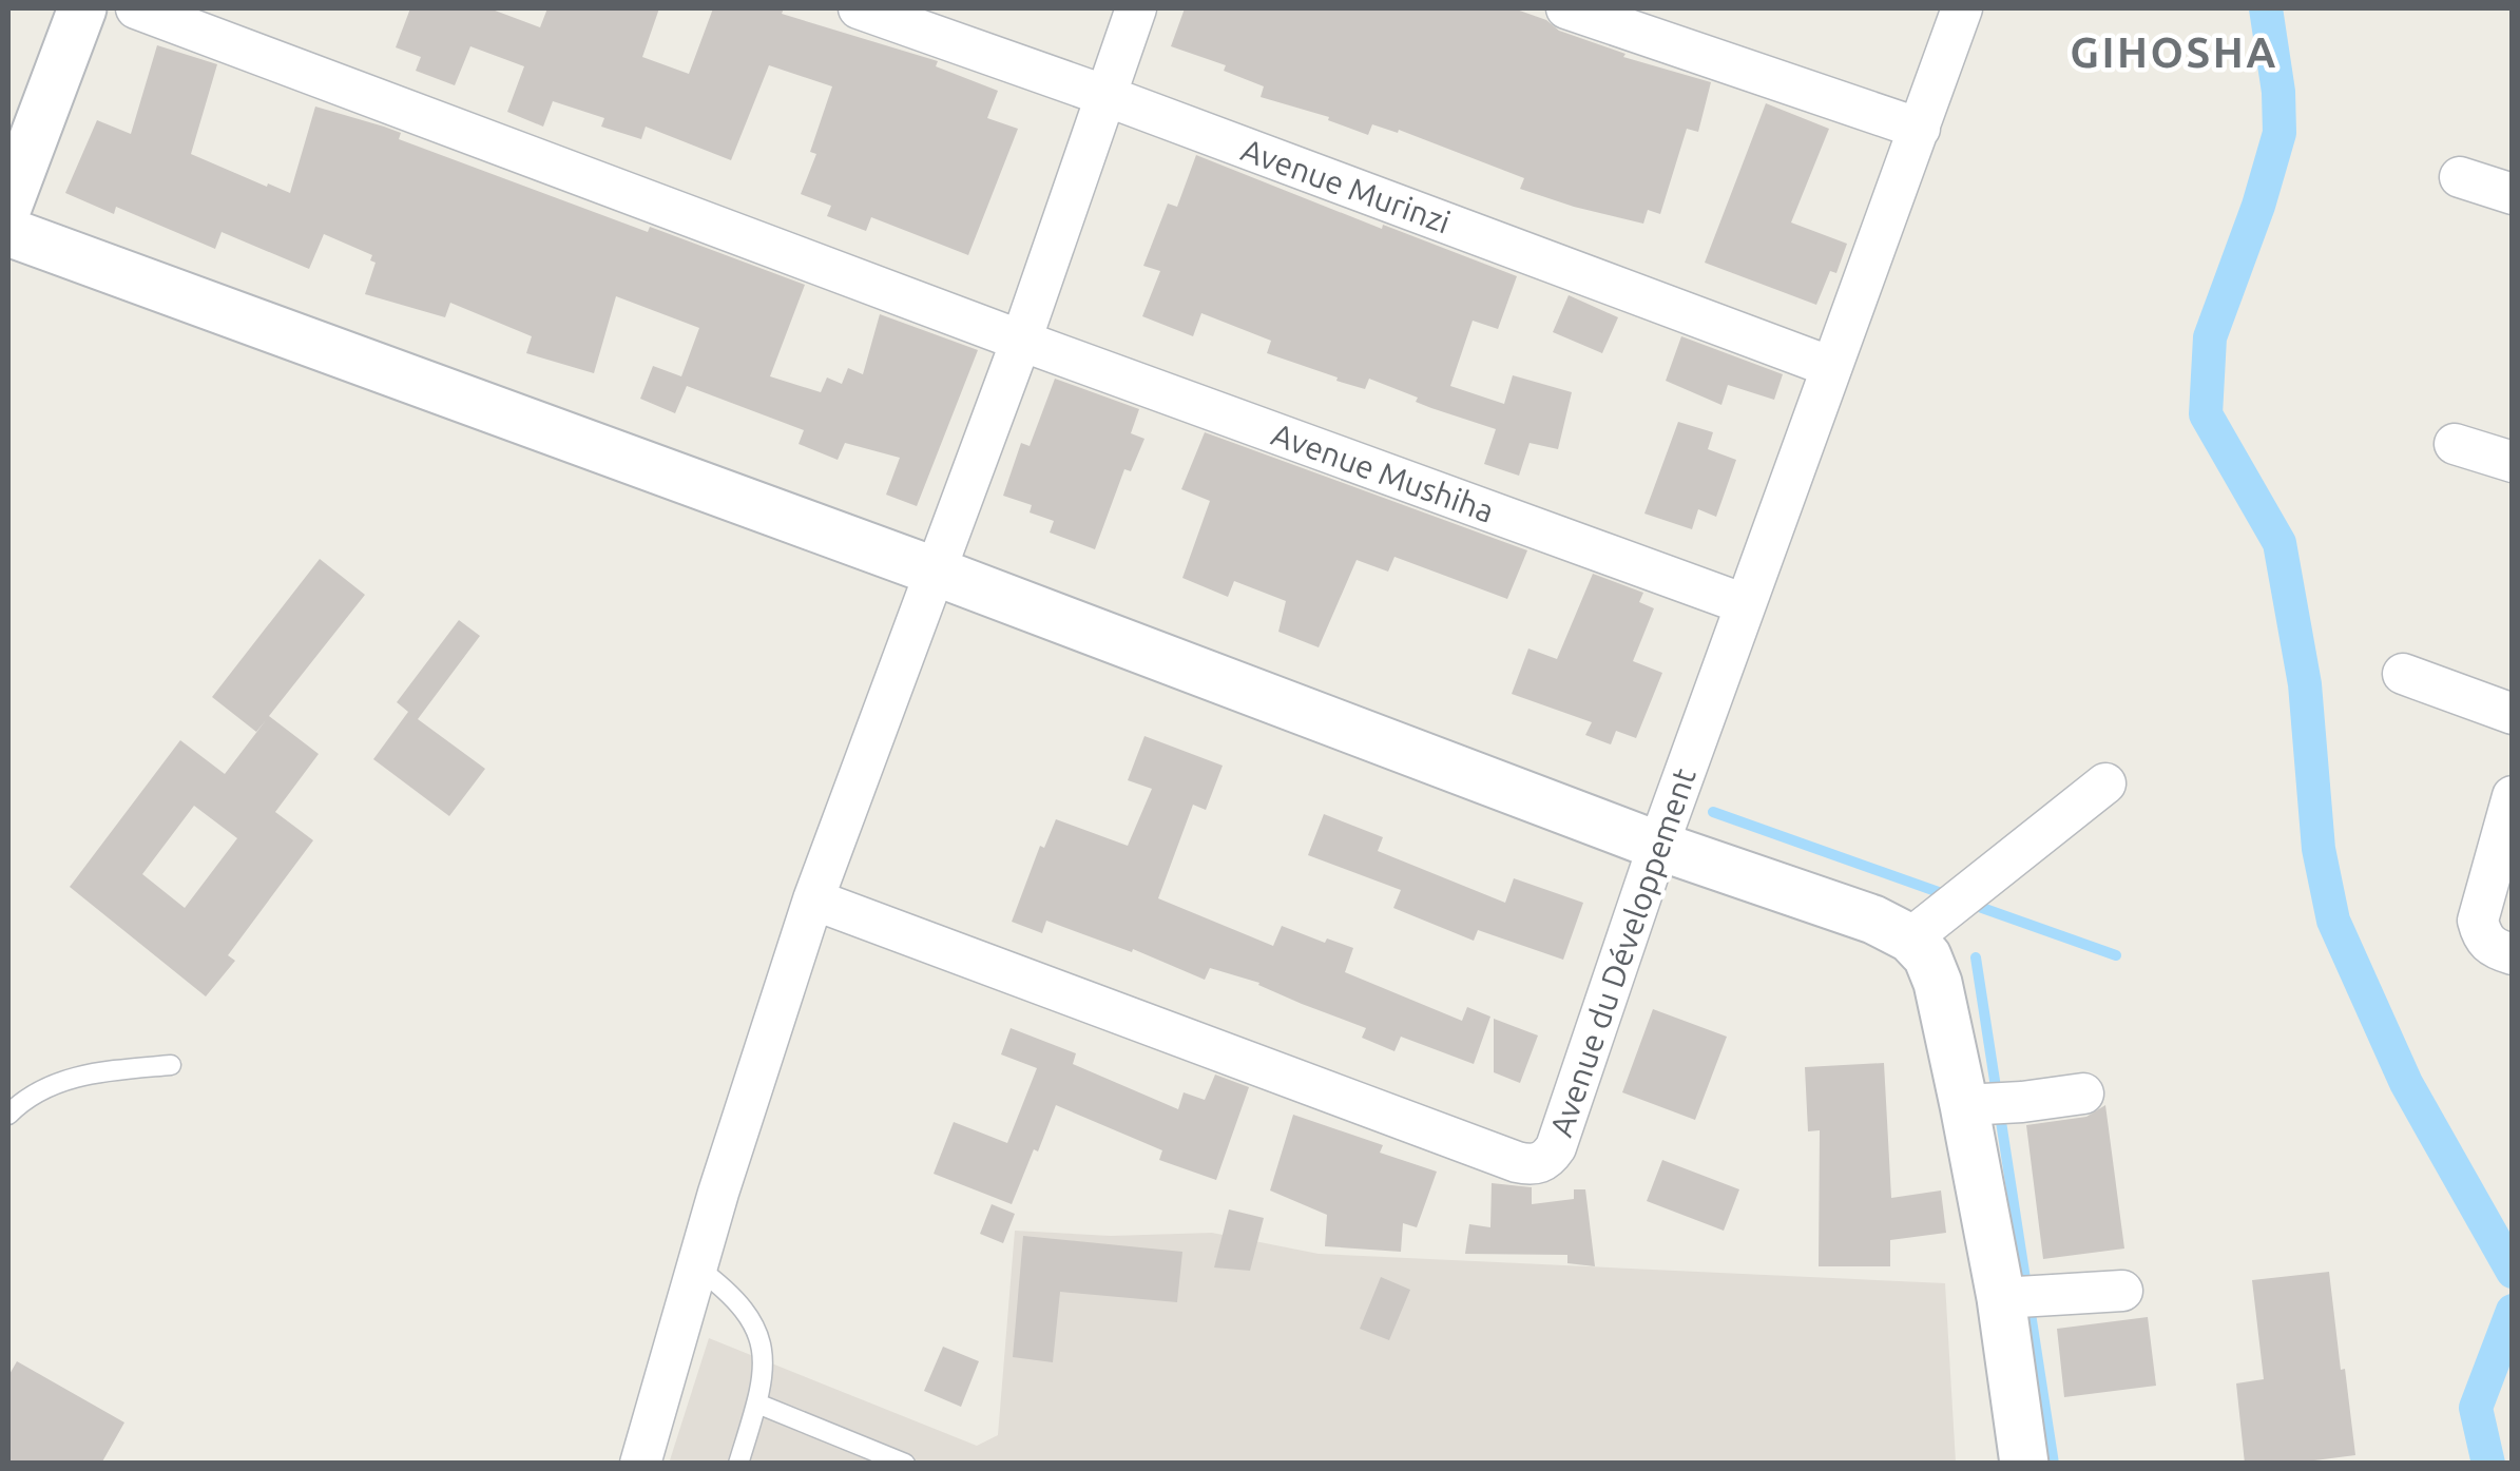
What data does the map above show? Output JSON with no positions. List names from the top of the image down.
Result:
{
  "streets": {
    "street": ["Avenue Murinzi", "Avenue Mushiha", "Avenue du Développement"]
  },
  "crossings": [
    ["Avenue Murinzi", "Avenue du Développement"],
    ["Avenue Mushiha", "Avenue du Développement"]
  ],
  "districts": ["GIHOSHA"]
}
